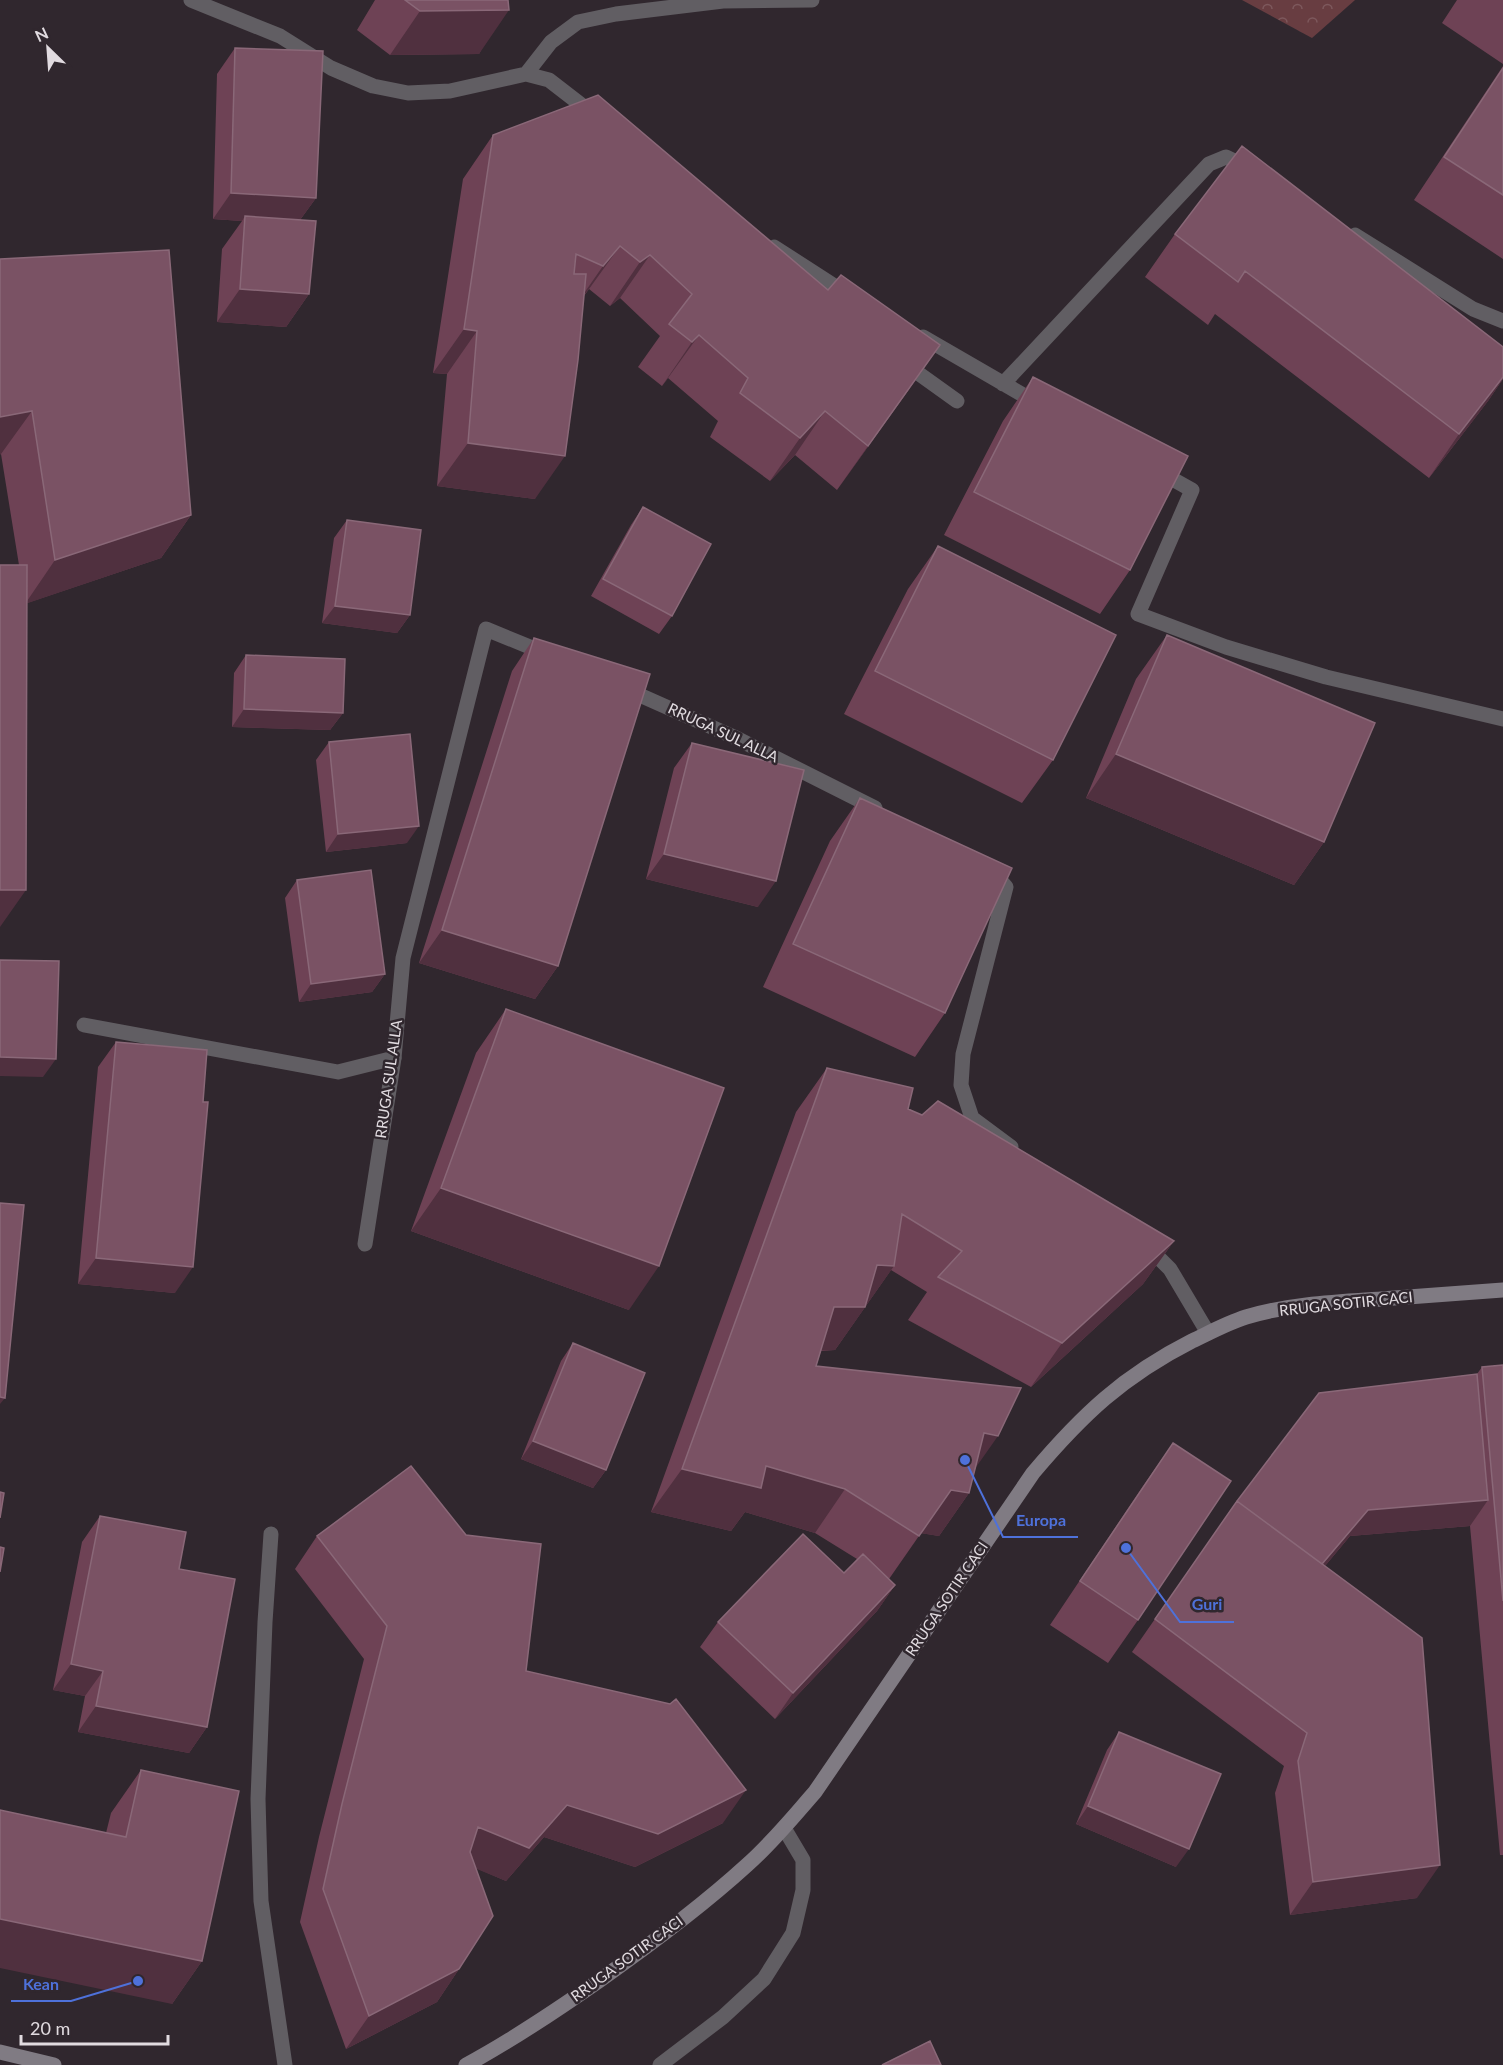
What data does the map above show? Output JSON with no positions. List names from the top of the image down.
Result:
{
  "streets": {
    "main road": ["RRUGA SOTIR CACI"],
    "street": ["RRUGA SUL ALLA"]
  },
  "places": ["Europa", "Guri", "Kean"],
  "scale_bar": "20 m",
  "north": "top left"
}
